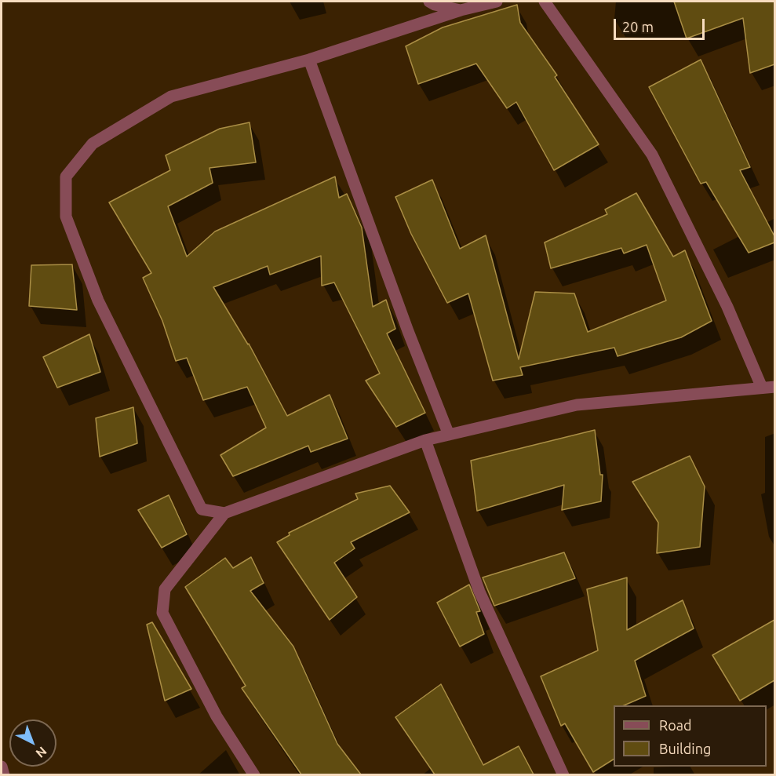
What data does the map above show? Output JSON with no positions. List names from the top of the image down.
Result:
{
  "legend": ["Road", "Building"],
  "scale_bar": "20 m",
  "north": "bottom right"
}
